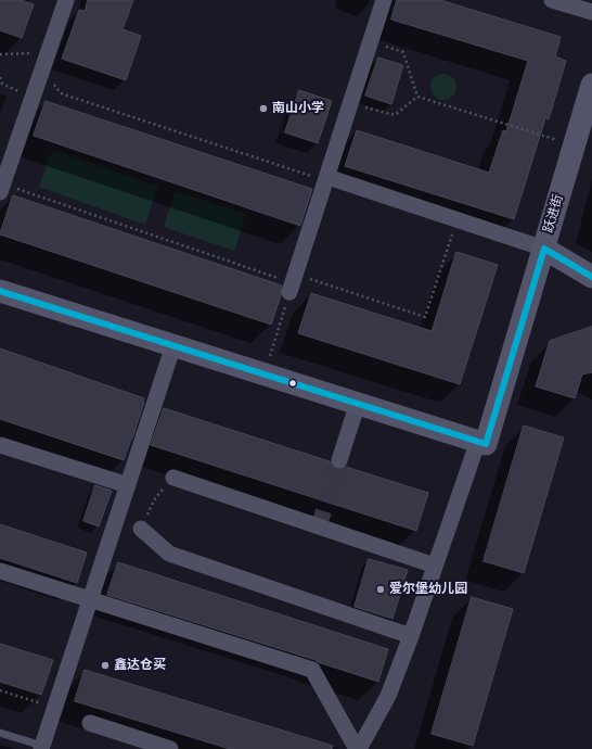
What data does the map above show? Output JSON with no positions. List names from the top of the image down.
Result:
{
  "streets": {
    "street": ["跃进街"]
  },
  "places": ["南山小学", "爱尔堡幼儿园", "鑫达仓买"]
}
